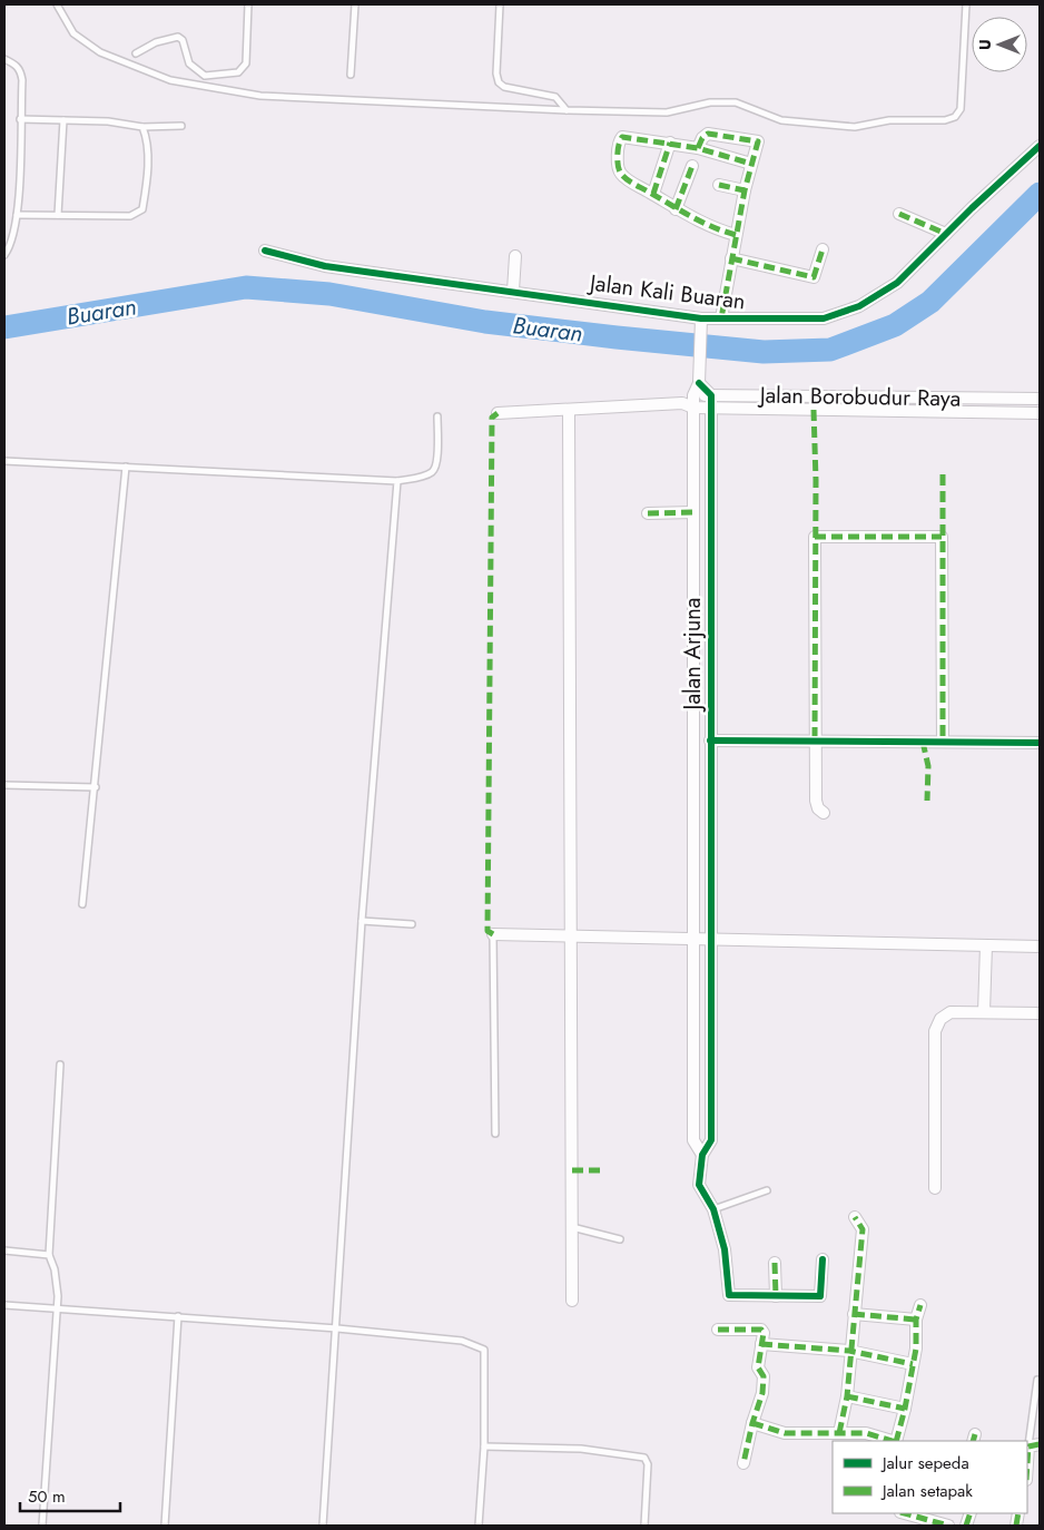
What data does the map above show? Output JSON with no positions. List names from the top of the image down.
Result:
{
  "streets": {
    "street": ["Jalan Kali Buaran", "Jalan Borobudur Raya", "Jalan Arjuna"]
  },
  "crossings": [
    ["Jalan Borobudur Raya", "Jalan Arjuna"]
  ],
  "water": ["Buaran"],
  "legend": ["Jalur sepeda", "Jalan setapak"],
  "scale_bar": "50 m",
  "north": "left"
}
